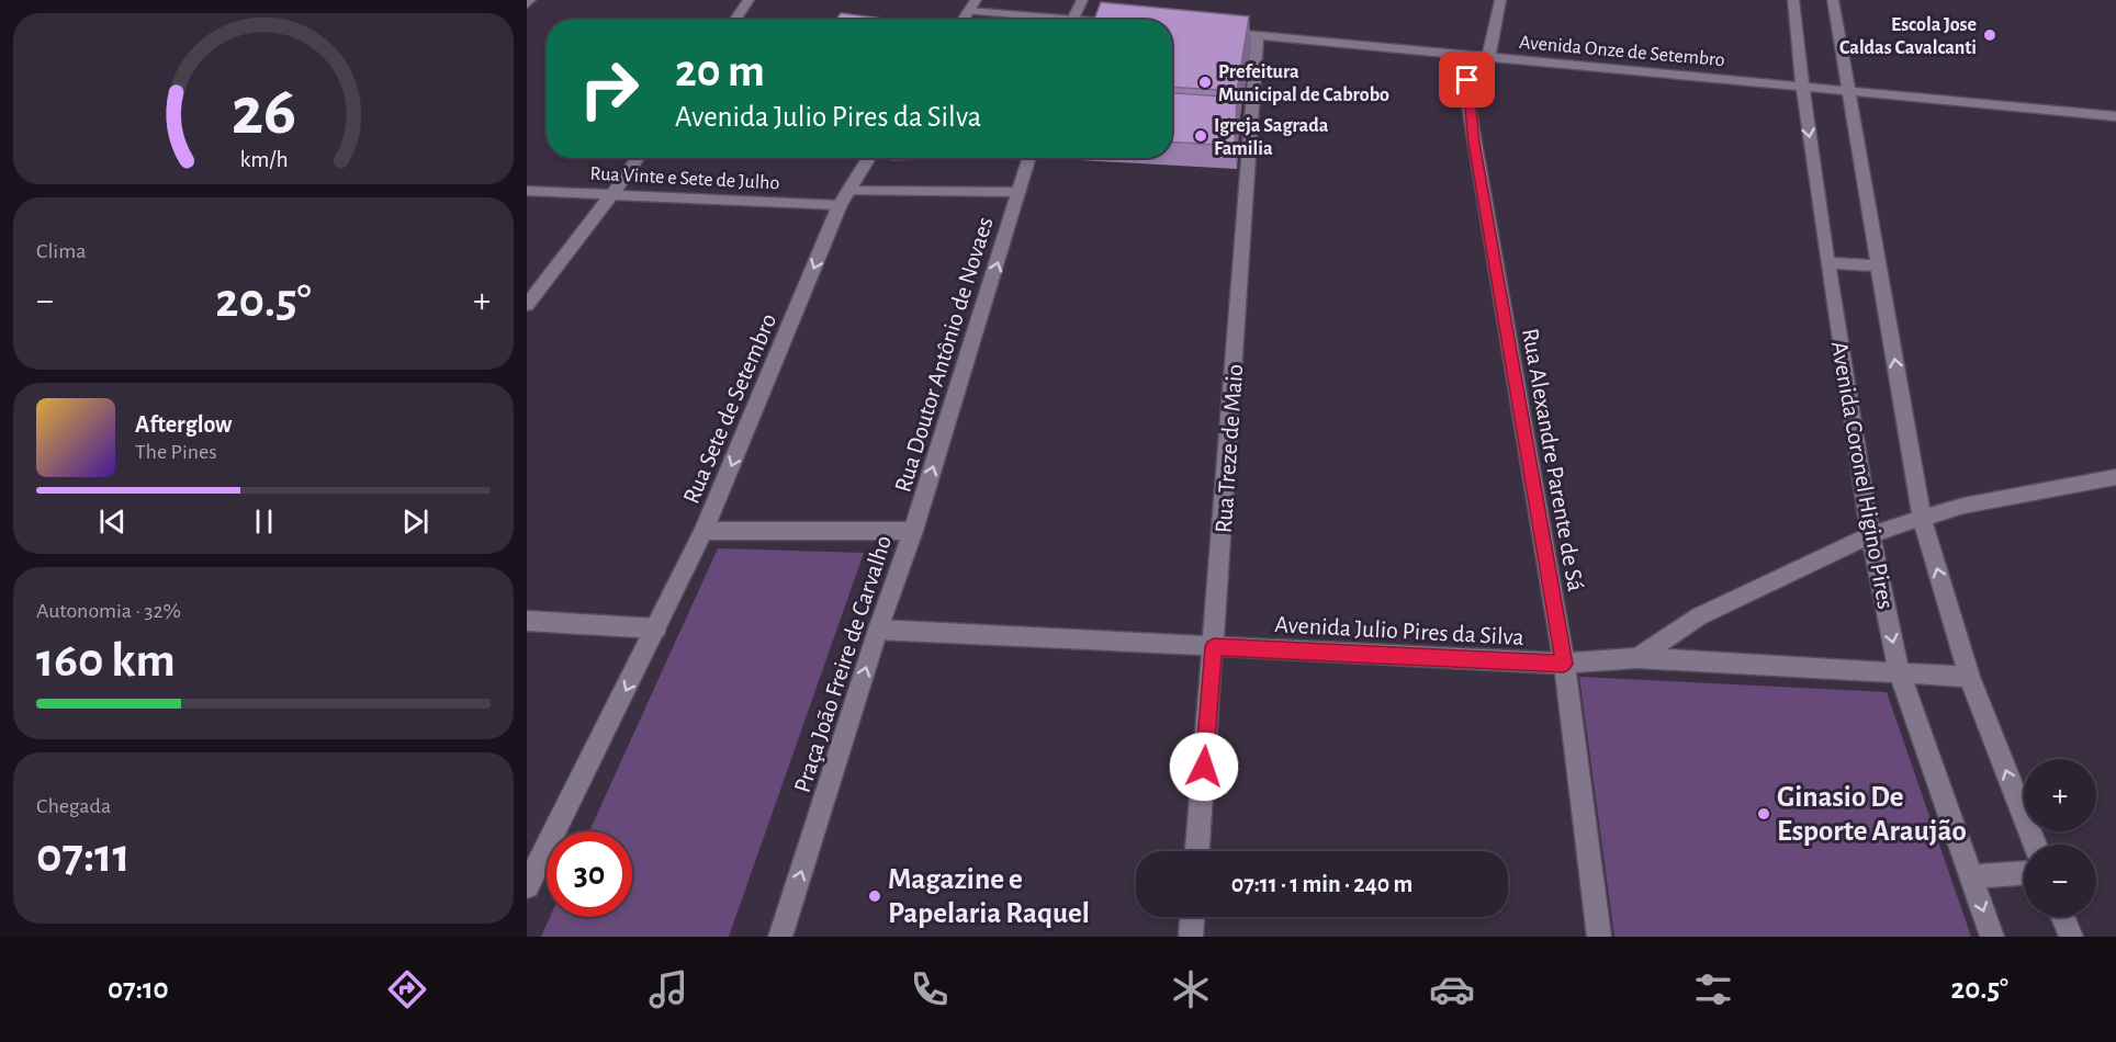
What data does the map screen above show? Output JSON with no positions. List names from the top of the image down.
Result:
{
  "streets": {
    "street": [
      "Avenida Onze de Setembro",
      "Rua Vinte e Sete de Julho",
      "Rua Doutor Antônio de Novaes",
      "Rua Sete de Setembro",
      "Rua Treze de Maio",
      "Rua Alexandre Parente de Sá",
      "Avenida Coronel Higino Pires",
      "Avenida Julio Pires da Silva",
      "Praça João Freire de Carvalho"
    ]
  },
  "crossings": [
    ["Avenida Onze de Setembro", "Rua Treze de Maio"],
    ["Avenida Onze de Setembro", "Rua Alexandre Parente de Sá"],
    ["Avenida Onze de Setembro", "Avenida Coronel Higino Pires"],
    ["Rua Vinte e Sete de Julho", "Rua Doutor Antônio de Novaes"],
    ["Rua Vinte e Sete de Julho", "Rua Sete de Setembro"],
    ["Rua Doutor Antônio de Novaes", "Praça João Freire de Carvalho"],
    ["Rua Sete de Setembro", "Praça João Freire de Carvalho"],
    ["Rua Treze de Maio", "Avenida Julio Pires da Silva"],
    ["Rua Alexandre Parente de Sá", "Avenida Julio Pires da Silva"],
    ["Avenida Coronel Higino Pires", "Avenida Julio Pires da Silva"],
    ["Avenida Julio Pires da Silva", "Praça João Freire de Carvalho"]
  ],
  "one_way": ["Rua Doutor Antônio de Novaes", "Rua Sete de Setembro", "Praça João Freire de Carvalho"],
  "places": [
    "Escola Jose Caldas Cavalcanti",
    "Prefeitura Municipal de Cabrobo",
    "Igreja Sagrada Familia",
    "Ginasio De Esporte Araujão",
    "Magazine e Papelaria Raquel"
  ],
  "page": {
    "turn": ["20 m", "Avenida Julio Pires da Silva"],
    "tile": [
      "Clima",
      ["Autonomia · 32%", "160 km"],
      ["Chegada", "07:11"]
    ],
    "heat": ["−", "20.5°", "+"],
    "song": ["Afterglow", "The Pines"],
    "map_buttons": ["+", "−"],
    "limit": "30",
    "trip": "07:11 · 1 min · 240 m",
    "tabs": ["07:10", "20.5°"],
    "gauge": ["26", "km/h"]
  }
}
